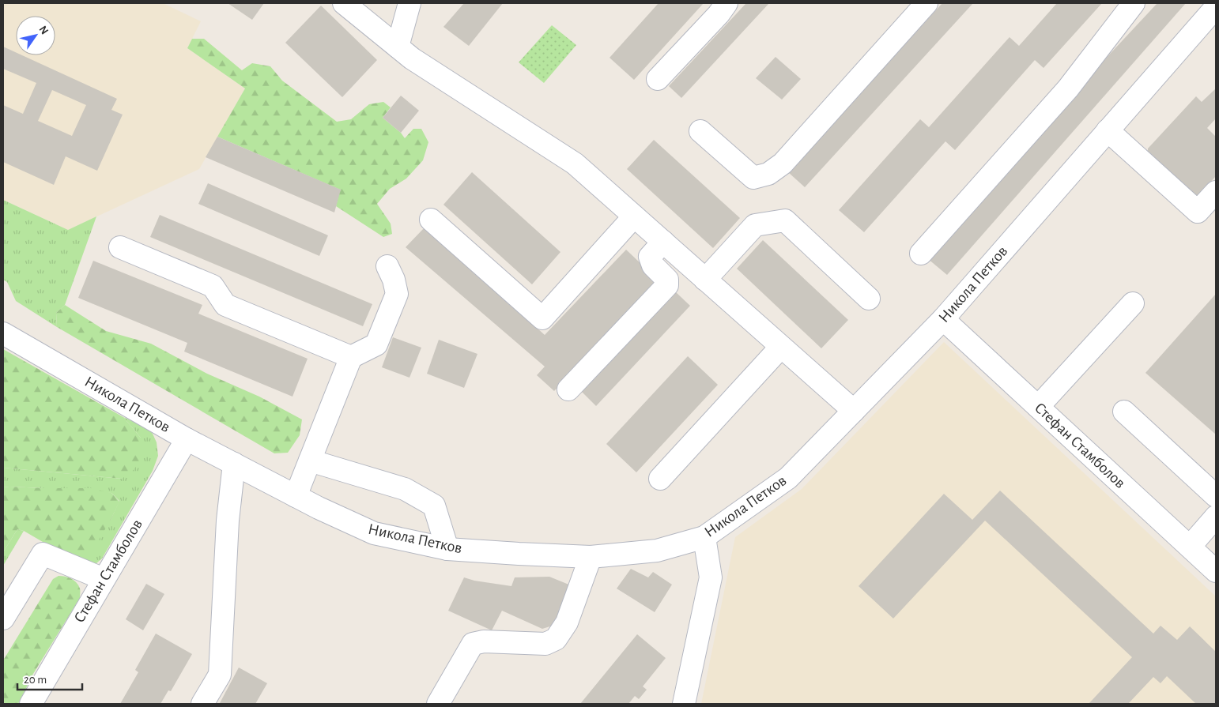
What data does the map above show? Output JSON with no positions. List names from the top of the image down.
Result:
{
  "streets": {
    "street": ["Никола Петков", "Стефан Стамболов"]
  },
  "crossings": [
    ["Никола Петков", "Стефан Стамболов"]
  ],
  "scale_bar": "20 m",
  "north": "top right"
}
